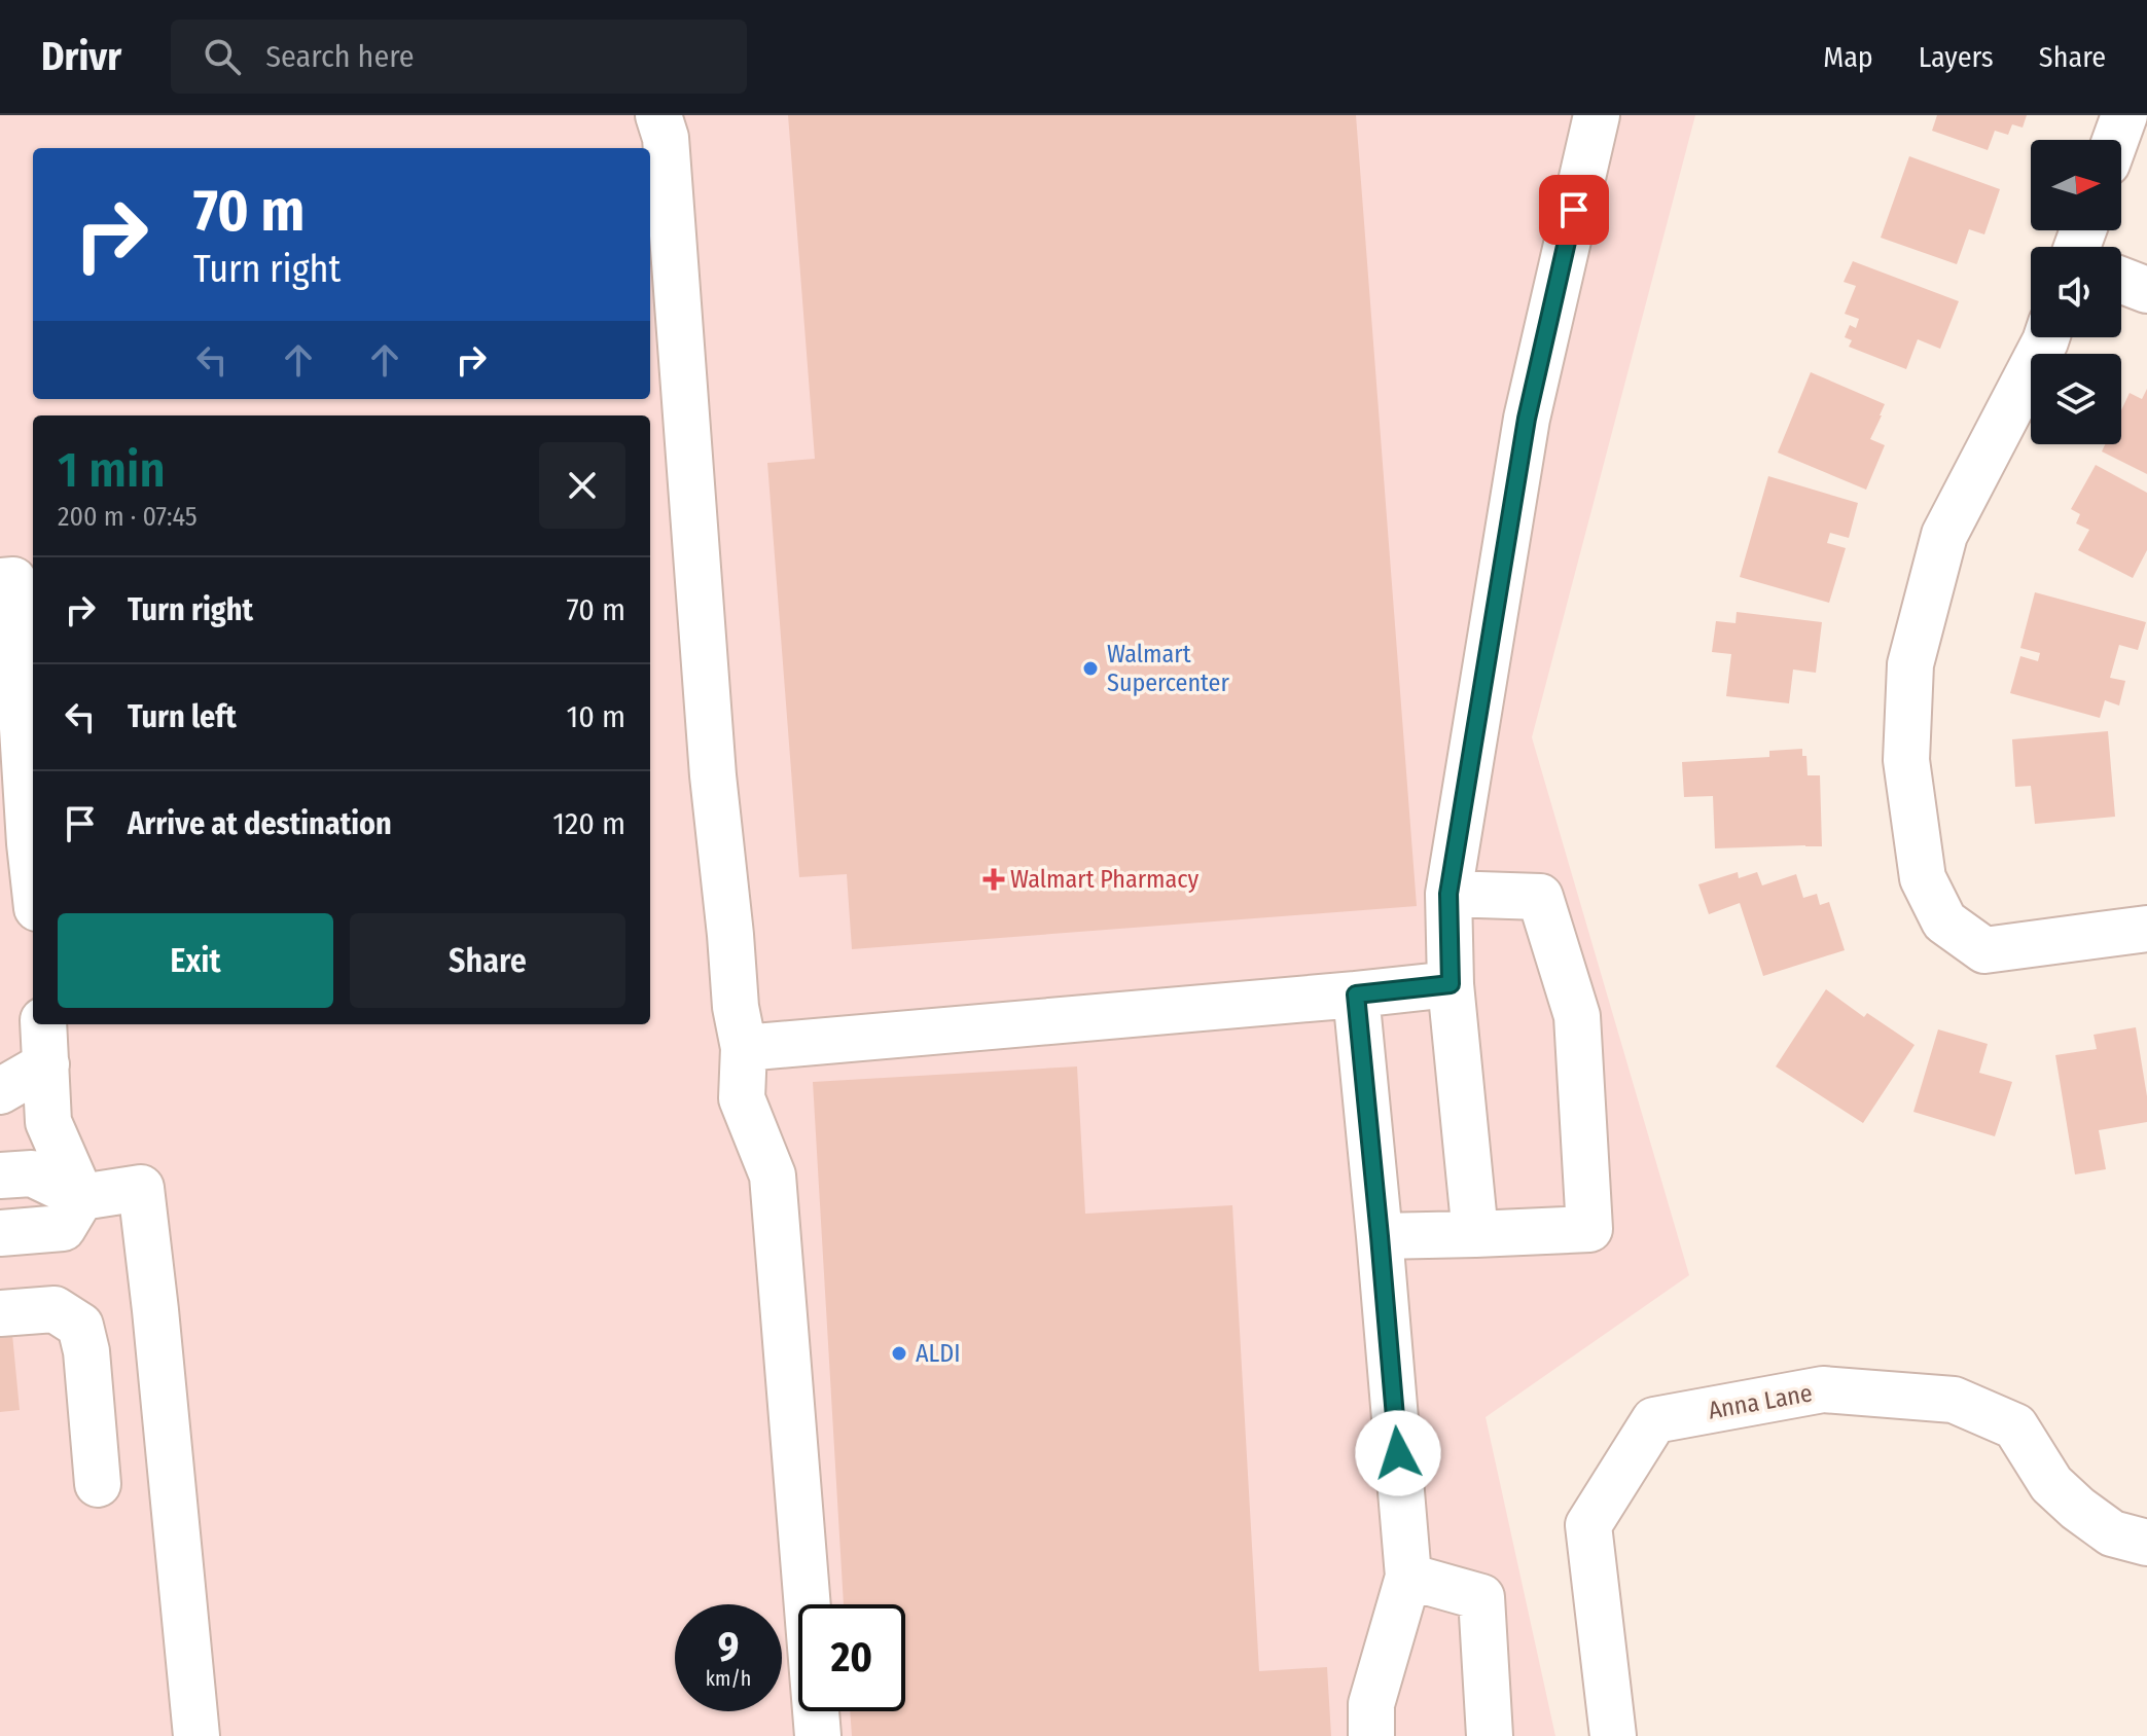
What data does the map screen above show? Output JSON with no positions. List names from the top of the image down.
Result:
{
  "streets": {
    "street": ["Anna Lane"]
  },
  "places": {
    "other": ["Walmart Supercenter", "ALDI"],
    "health": ["Walmart Pharmacy"]
  },
  "north": "right",
  "page": {
    "header": "Drivr",
    "search": "Search here",
    "nav": ["Map", "Layers", "Share"],
    "turn": ["70 m", "Turn right"],
    "heading": ["1 min", "200 m · 07:45"],
    "list": [
      {
        "name": "Turn right",
        "value": "70 m"
      },
      {
        "name": "Turn left",
        "value": "10 m"
      },
      {
        "name": "Arrive at destination",
        "value": "120 m"
      }
    ],
    "buttons": ["Exit", "Share"],
    "speed": "9 km/h",
    "limit": "20"
  }
}
